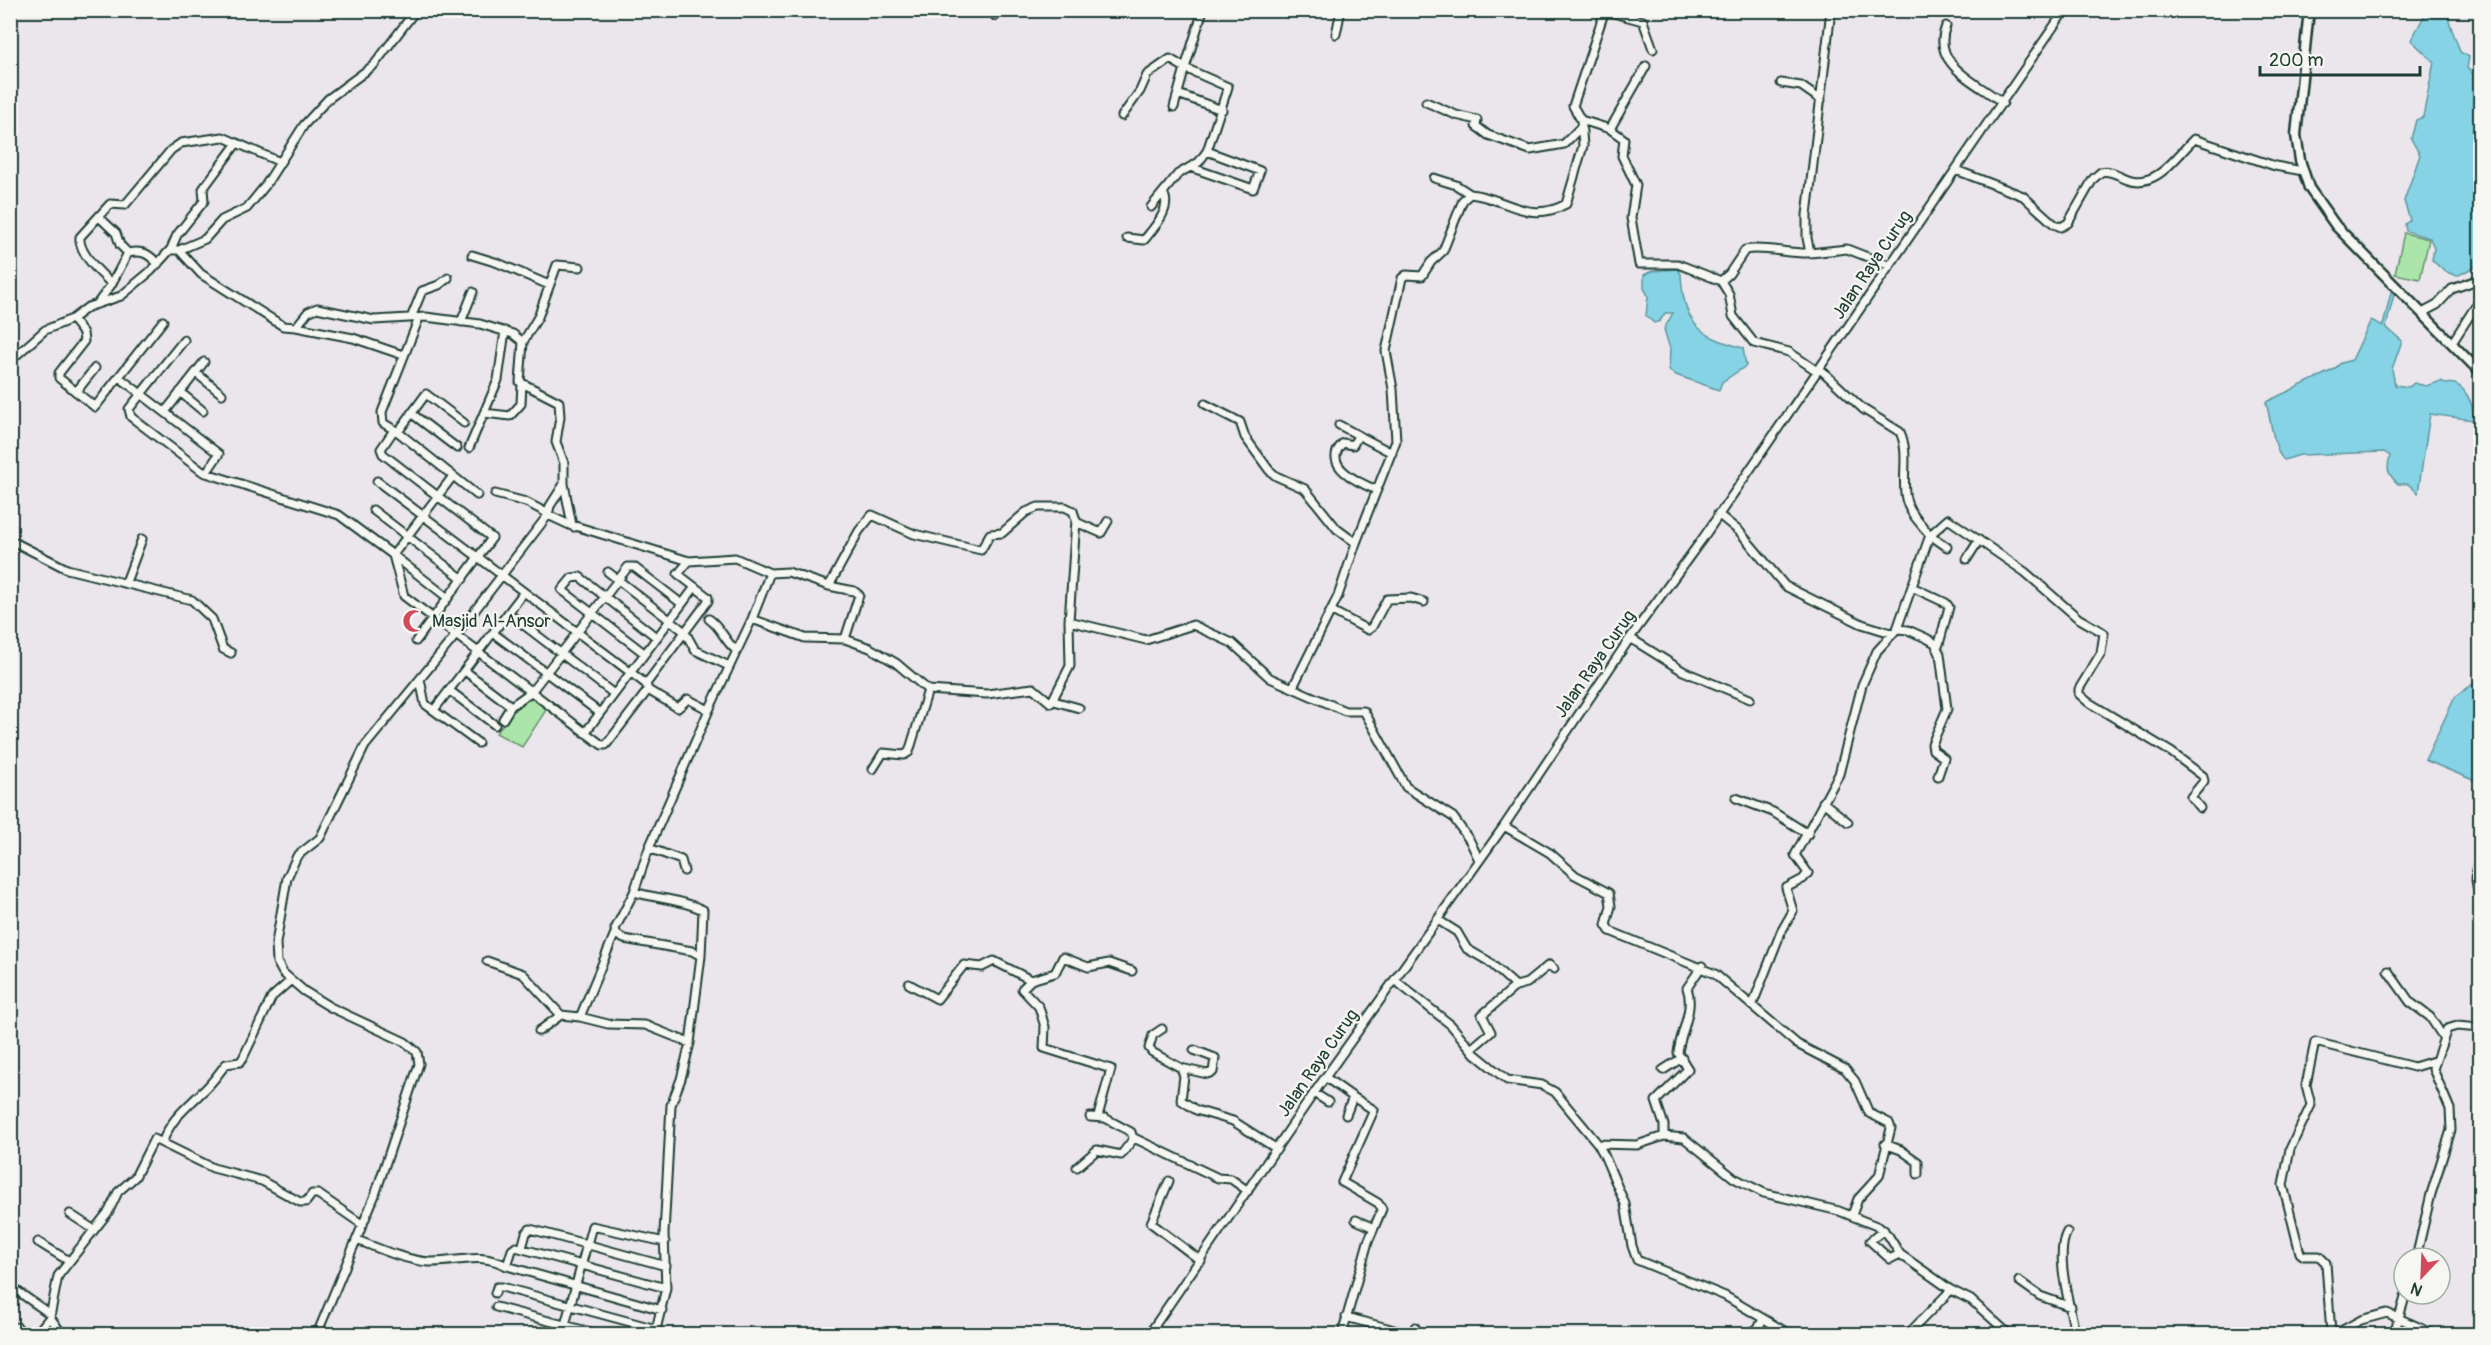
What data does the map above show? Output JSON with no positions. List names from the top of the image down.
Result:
{
  "streets": {
    "street": ["Jalan Raya Curug"]
  },
  "places": {
    "mosque": ["Masjid Al-Ansor"]
  },
  "scale_bar": "200 m",
  "north": "bottom left"
}
